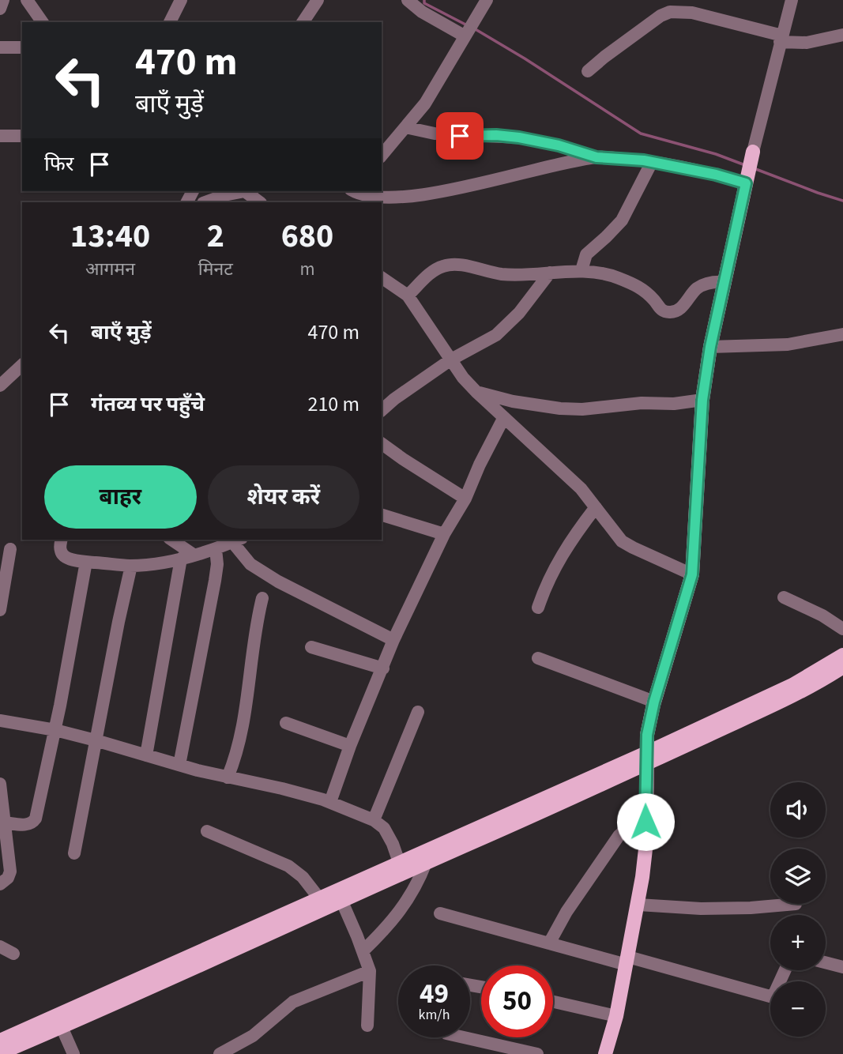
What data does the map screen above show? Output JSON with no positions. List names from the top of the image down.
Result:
{
  "page": {
    "turn": ["470 m", "बाएँ मुड़ें"],
    "then": "फिर",
    "eta": [
      "13:40",
      "आगमन",
      "2",
      "मिनट",
      "680",
      "m"
    ],
    "list": [
      {
        "name": "बाएँ मुड़ें",
        "value": "470 m"
      },
      {
        "name": "गंतव्य पर पहुँचे",
        "value": "210 m"
      }
    ],
    "buttons": ["बाहर", "शेयर करें"],
    "map_buttons": ["+", "−"],
    "speed": "49 km/h",
    "limit": "50"
  }
}
